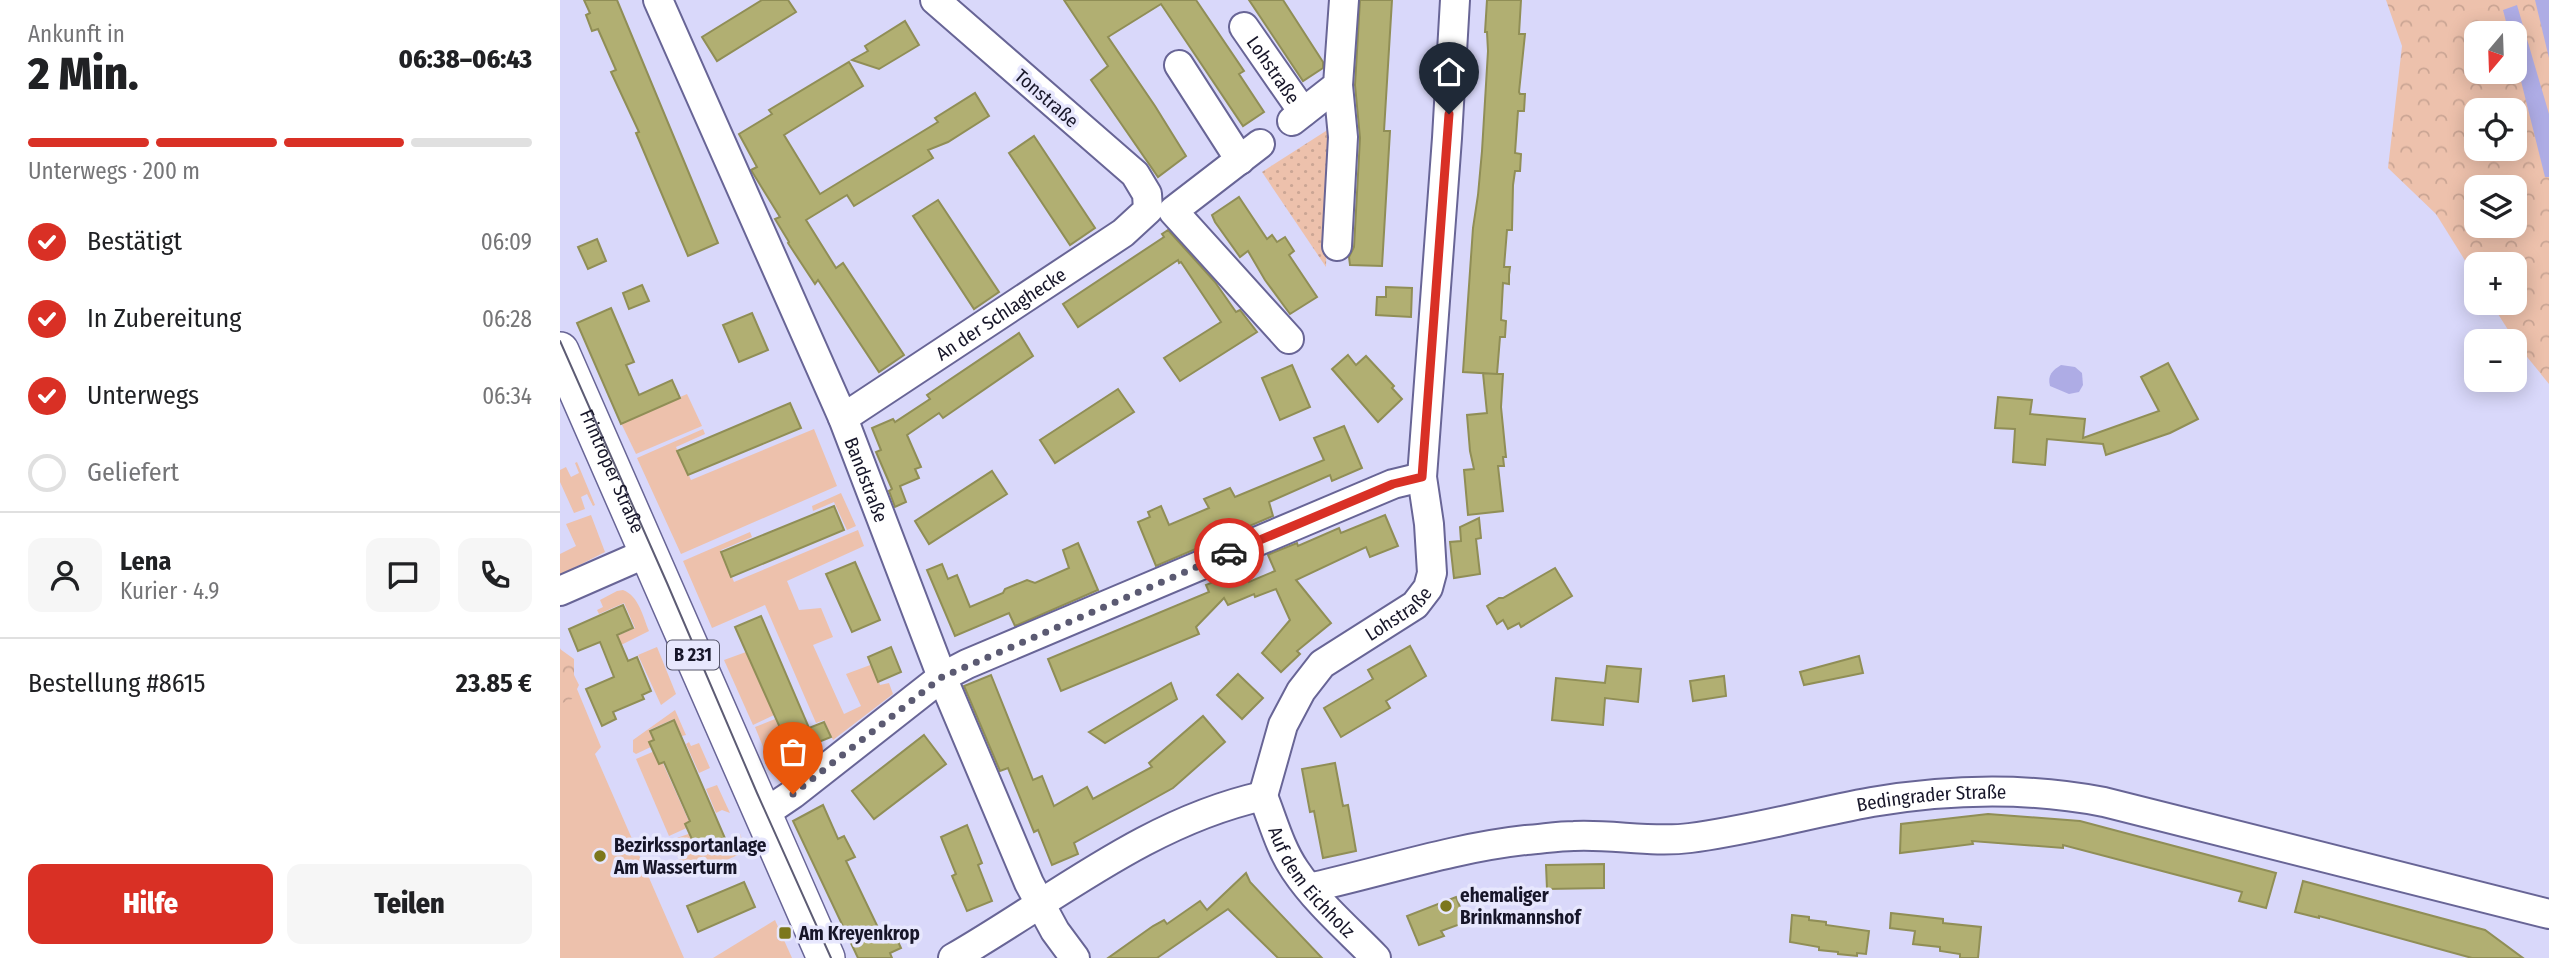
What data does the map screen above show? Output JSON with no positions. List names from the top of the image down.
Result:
{
  "streets": {
    "main road": ["Frintroper Straße", "B 231"],
    "street": [
      "Lohstraße",
      "Tonstraße",
      "An der Schlaghecke",
      "Bandstraße",
      "Bedingrader Straße",
      "Auf dem Eichholz"
    ]
  },
  "crossings": [
    ["Lohstraße", "Auf dem Eichholz"],
    ["Tonstraße", "An der Schlaghecke"],
    ["An der Schlaghecke", "Bandstraße"],
    ["Bedingrader Straße", "Auf dem Eichholz"]
  ],
  "places": {
    "other": ["Bezirkssportanlage Am Wasserturm", "ehemaliger Brinkmannshof"],
    "transit": ["Am Kreyenkrop"]
  },
  "north": "bottom",
  "page": {
    "heading": ["2 Min.", "Ankunft in", "06:38–06:43"],
    "panel": [
      "Lena",
      "Kurier · 4.9",
      "Bestellung #8615",
      "23.85 €"
    ],
    "map_buttons": ["+", "−"],
    "bar": "Unterwegs · 200 m",
    "list": [
      ["Bestätigt", "06:09"],
      ["In Zubereitung", "06:28"],
      ["Unterwegs", "06:34"],
      "Geliefert"
    ],
    "buttons": ["Hilfe", "Teilen"]
  }
}
